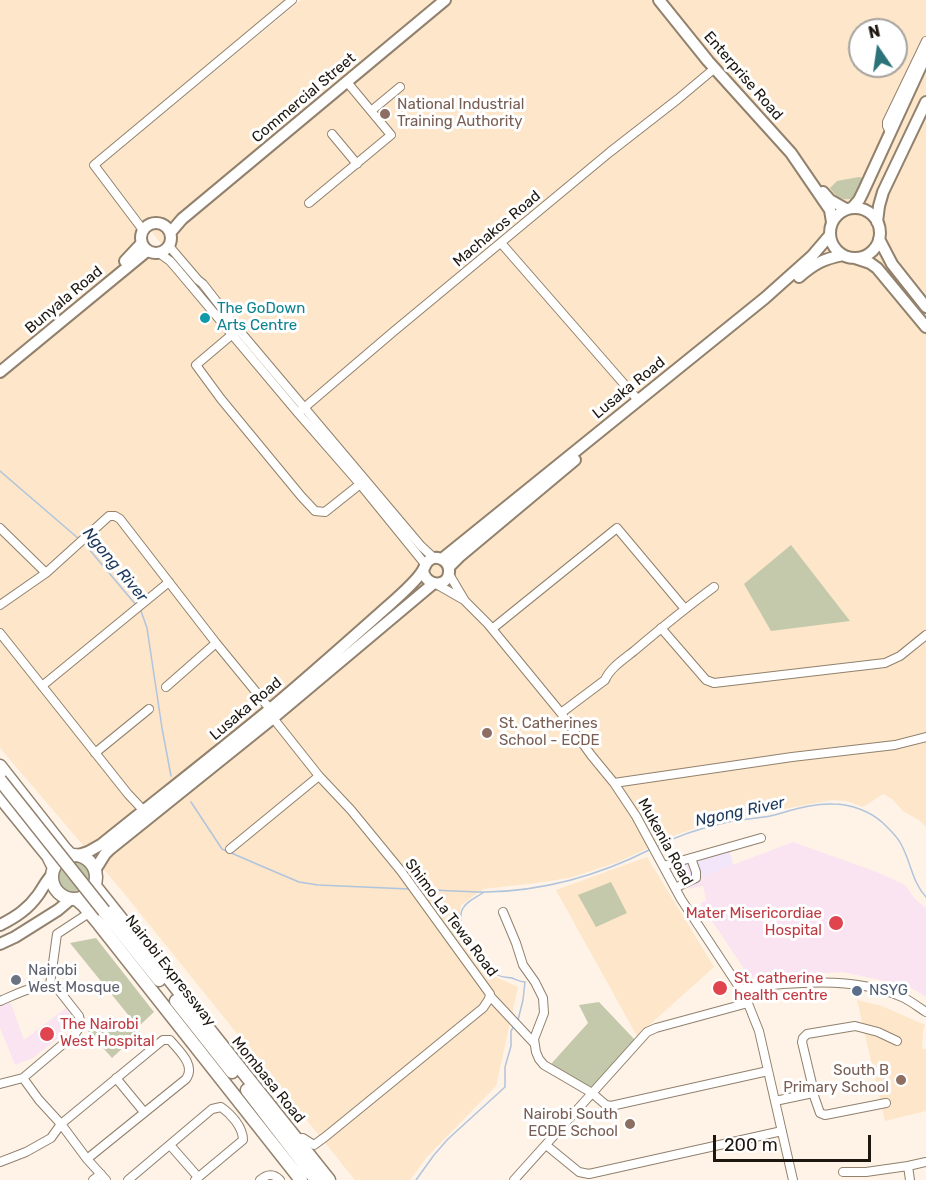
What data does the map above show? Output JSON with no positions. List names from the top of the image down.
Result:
{
  "streets": {
    "highway": ["Nairobi Expressway", "Mombasa Road"],
    "main road": [
      "Enterprise Road",
      "Commercial Street",
      "Bunyala Road",
      "Lusaka Road"
    ],
    "street": ["Machakos Road", "Mukenia Road", "Shimo La Tewa Road"]
  },
  "crossings": [
    ["Enterprise Road", "Machakos Road"],
    ["Enterprise Road", "Lusaka Road"],
    ["Commercial Street", "Bunyala Road"],
    ["Lusaka Road", "Shimo La Tewa Road"],
    ["Lusaka Road", "Mombasa Road"],
    ["Shimo La Tewa Road", "Mombasa Road"]
  ],
  "water": ["Ngong River"],
  "places": [
    "National Industrial Training Authority",
    "The GoDown Arts Centre",
    "St. Catherines School - ECDE",
    "Mater Misericordiae Hospital",
    "Nairobi West Mosque",
    "St. catherine health centre",
    "NSYG",
    "The Nairobi West Hospital",
    "South B Primary School",
    "Nairobi South ECDE School"
  ],
  "scale_bar": "200 m",
  "north": "top"
}
